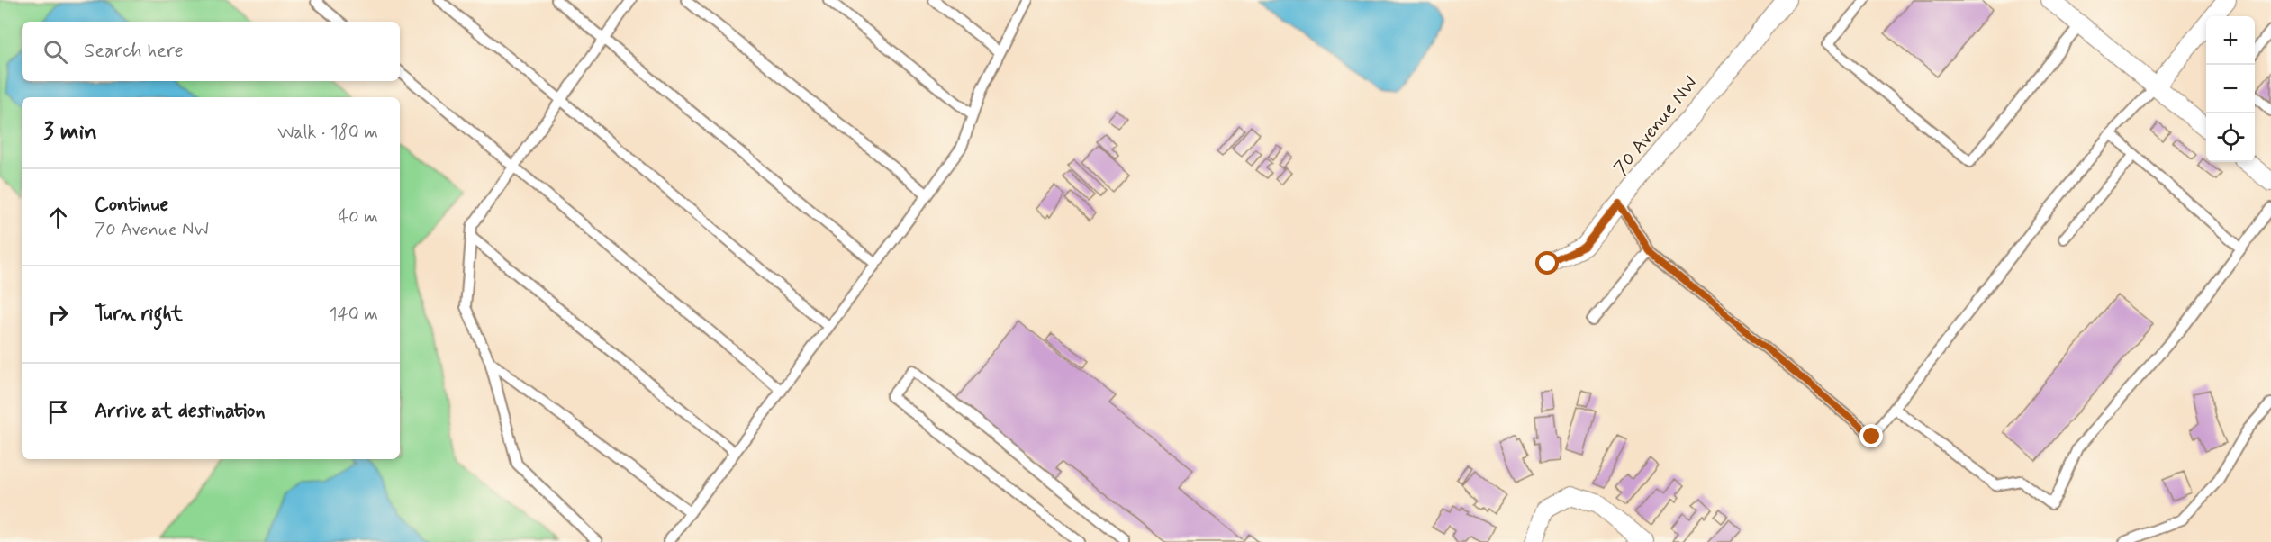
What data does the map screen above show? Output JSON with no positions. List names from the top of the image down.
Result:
{
  "streets": {
    "street": ["70 Avenue NW"]
  },
  "page": {
    "map_buttons": ["+", "−"],
    "search": "Search here",
    "heading": ["3 min", "Walk · 180 m"],
    "list": [
      ["Continue", "70 Avenue NW", "40 m"],
      ["Turn right", "140 m"],
      "Arrive at destination"
    ]
  }
}
